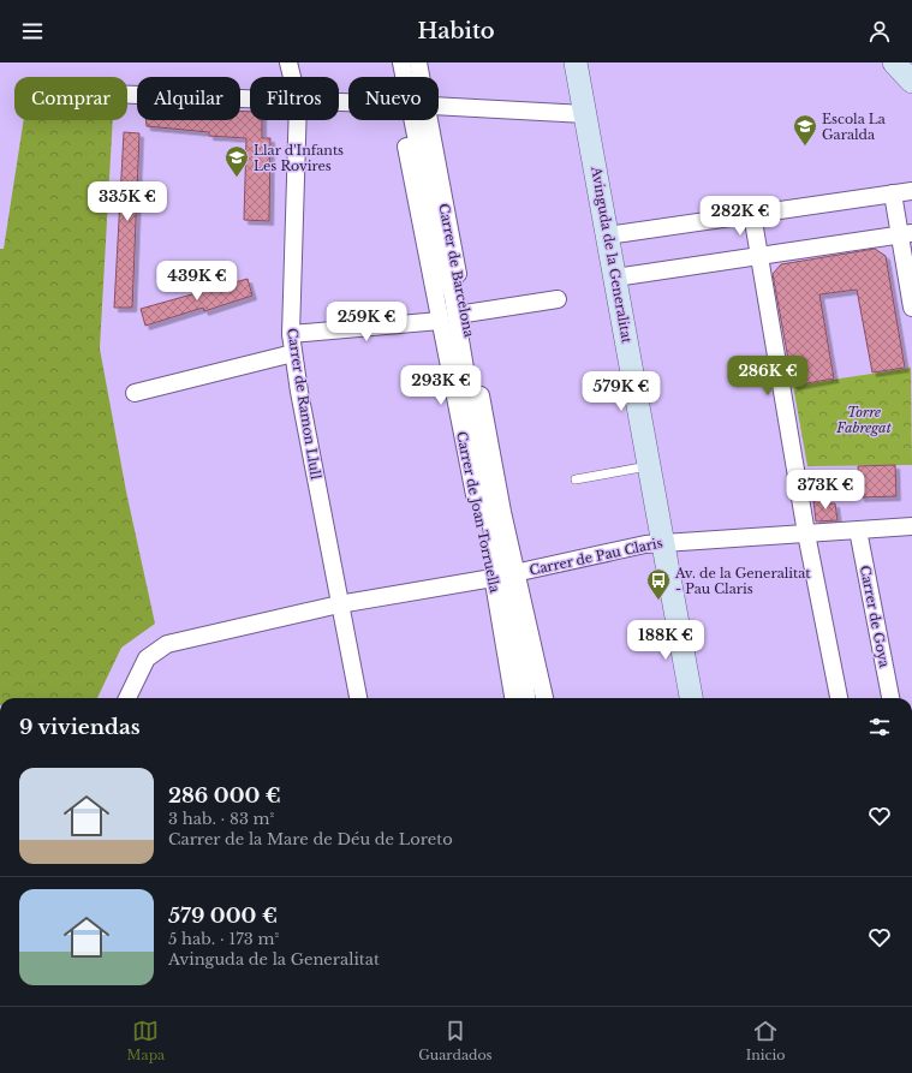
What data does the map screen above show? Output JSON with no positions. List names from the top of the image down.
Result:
{
  "streets": {
    "main road": ["Avinguda de la Generalitat"],
    "street": [
      "Carrer de Barcelona",
      "Carrer de Ramon Llull",
      "Carrer de Joan Torruella",
      "Carrer de Pau Claris",
      "Carrer de Goya"
    ]
  },
  "crossings": [
    ["Avinguda de la Generalitat", "Carrer de Pau Claris"],
    ["Carrer de Barcelona", "Carrer de Joan Torruella"],
    ["Carrer de Barcelona", "Carrer de Pau Claris"],
    ["Carrer de Ramon Llull", "Carrer de Pau Claris"],
    ["Carrer de Joan Torruella", "Carrer de Pau Claris"],
    ["Carrer de Pau Claris", "Carrer de Goya"]
  ],
  "parks": ["Torre Fabregat"],
  "places": {
    "school or university": ["Escola La Garalda", "Llar d'Infants Les Rovires"],
    "bus stop": ["Av. de la Generalitat - Pau Claris"]
  },
  "page": {
    "header": "Habito",
    "chip": [
      "Comprar",
      "Alquilar",
      "Filtros",
      "Nuevo"
    ],
    "price": [
      "335K €",
      "282K €",
      "439K €",
      "259K €",
      "286K €",
      "293K €",
      "579K €",
      "373K €",
      "188K €"
    ],
    "heading": "9 viviendas",
    "list": [
      {
        "name": "286 000 €",
        "note": "3 hab. · 83 m² · Carrer de la Mare de Déu de Loreto"
      },
      {
        "name": "579 000 €",
        "note": "5 hab. · 173 m² · Avinguda de la Generalitat"
      }
    ],
    "tabs": ["Mapa", "Guardados", "Inicio"]
  }
}
